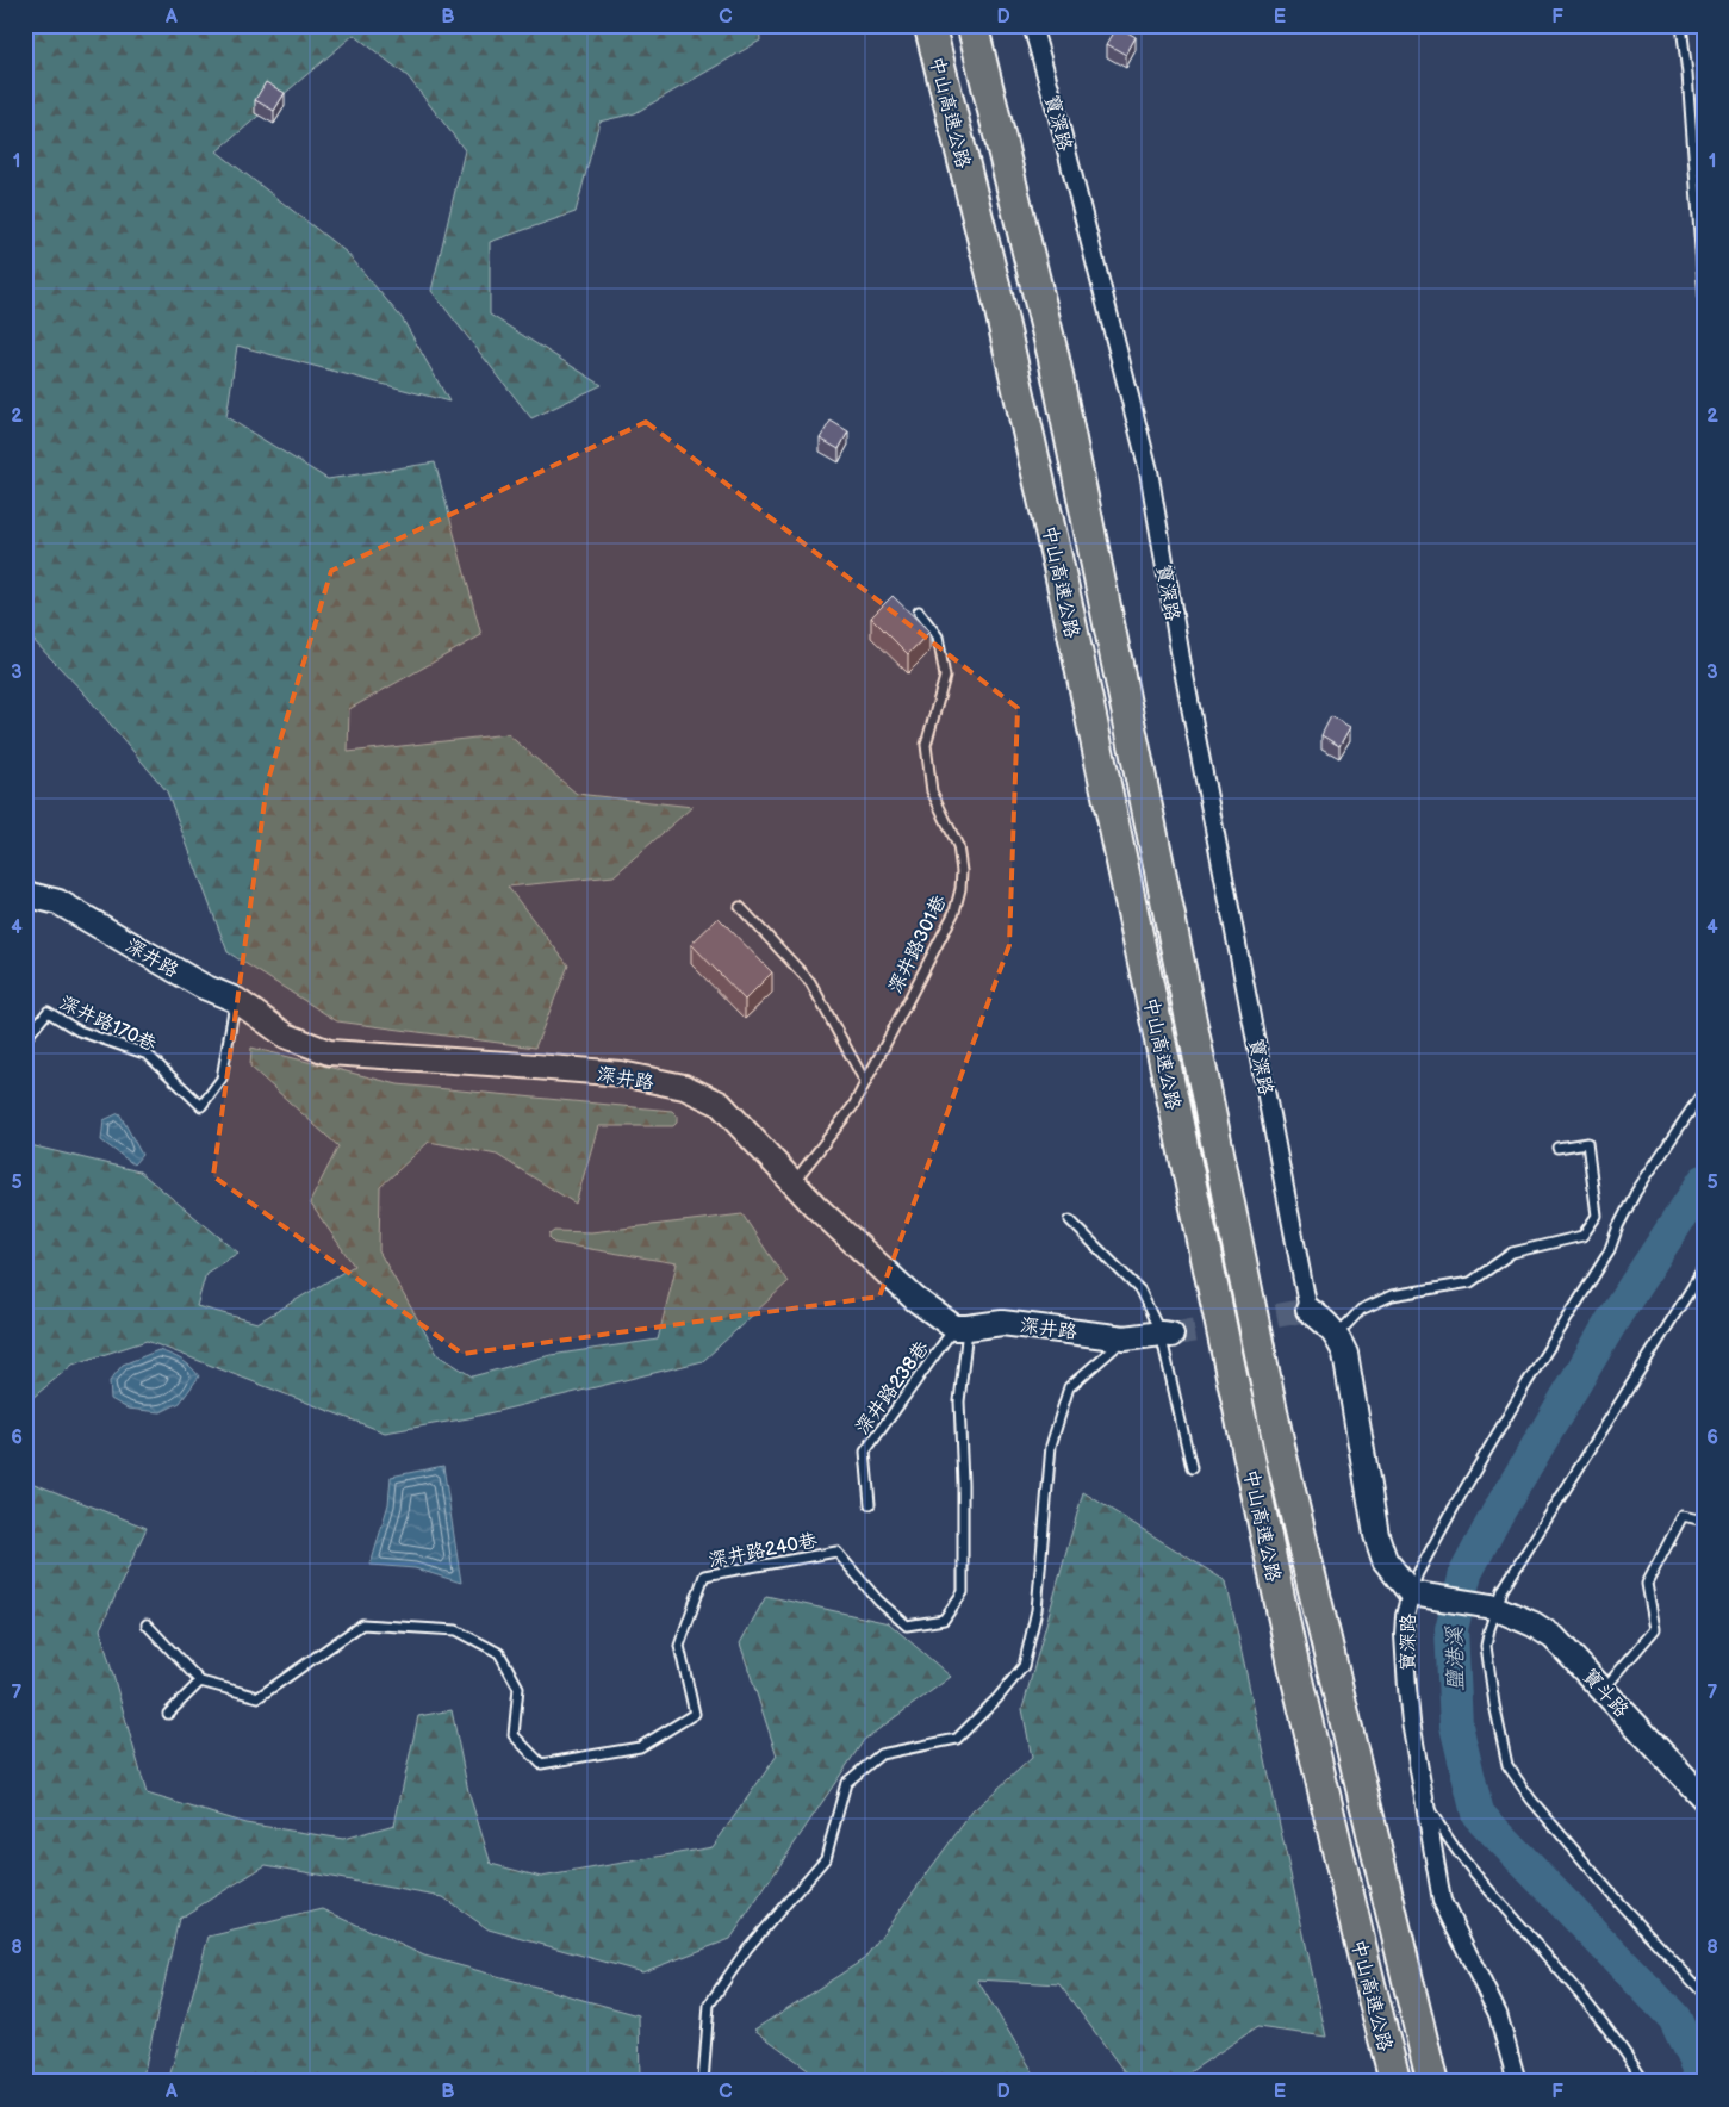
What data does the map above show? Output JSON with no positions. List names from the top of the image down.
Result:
{
  "streets": {
    "highway": ["中山高速公路"],
    "street": ["寶深路", "深井路", "寶斗路"],
    "lane": [
      "深井路301巷",
      "深井路170巷",
      "深井路238巷",
      "深井路240巷"
    ]
  },
  "crossings": [
    ["寶深路", "寶斗路"],
    ["深井路301巷", "深井路"],
    ["深井路", "深井路170巷"],
    ["深井路", "深井路238巷"],
    ["深井路", "深井路240巷"],
    ["深井路238巷", "深井路240巷"]
  ],
  "water": ["鹽港溪"],
  "grid": {
    "columns": [
      "A",
      "B",
      "C",
      "D",
      "E",
      "F"
    ],
    "rows": [
      "1",
      "2",
      "3",
      "4",
      "5",
      "6",
      "7",
      "8"
    ]
  }
}
